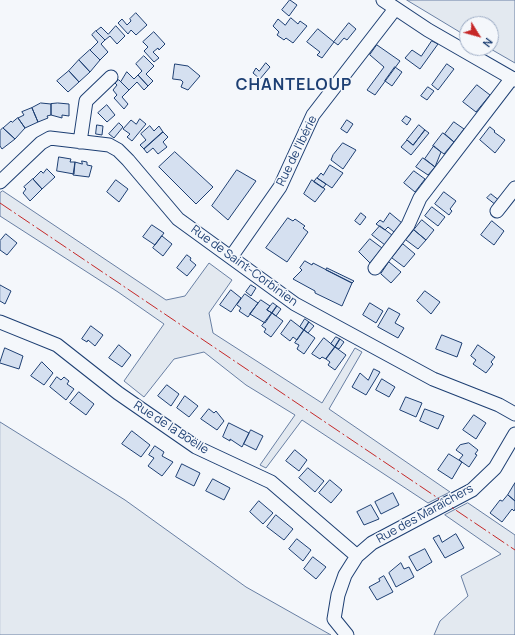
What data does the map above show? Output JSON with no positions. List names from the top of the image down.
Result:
{
  "streets": {
    "street": [
      "Rue de l'Ibérie",
      "Rue de Saint-Corbinien",
      "Rue de la Boëlle",
      "Rue des Maraîchers"
    ]
  },
  "crossings": [
    ["Rue de l'Ibérie", "Rue de Saint-Corbinien"],
    ["Rue de la Boëlle", "Rue des Maraîchers"]
  ],
  "districts": ["CHANTELOUP"],
  "north": "bottom right"
}
